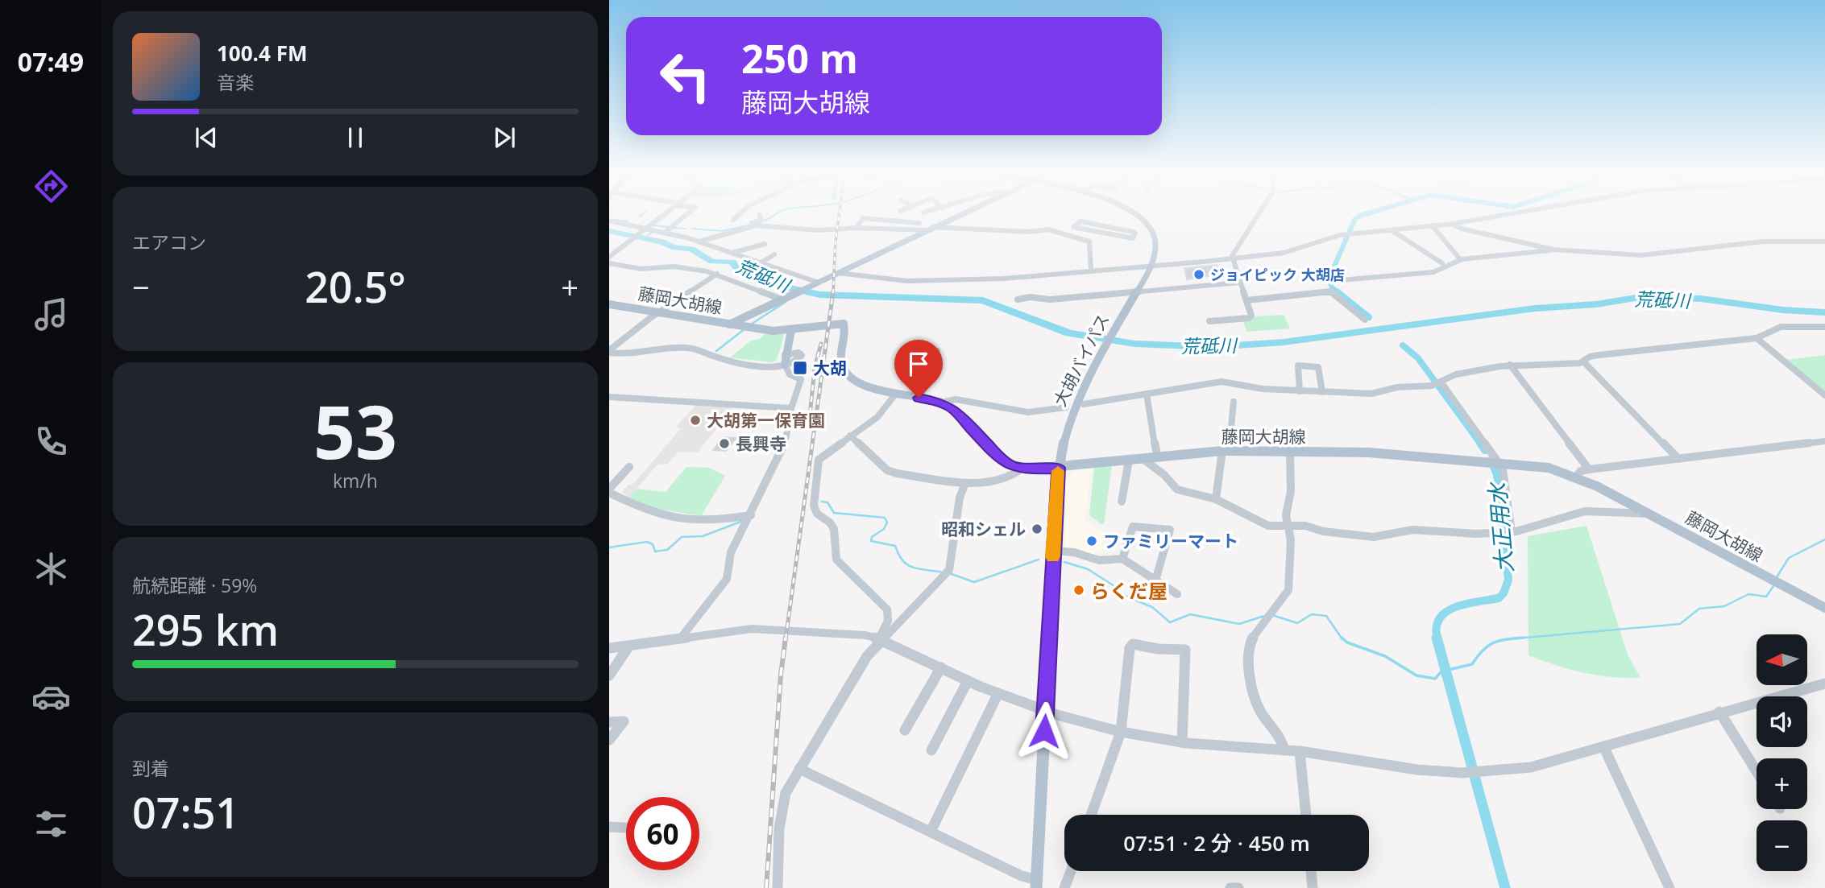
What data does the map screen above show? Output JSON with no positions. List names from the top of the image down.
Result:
{
  "streets": {
    "main road": ["藤岡大胡線", "大胡バイパス"]
  },
  "crossings": [
    ["藤岡大胡線", "大胡バイパス"]
  ],
  "water": ["荒砥川", "大正用水"],
  "places": {
    "other": [
      "ジョイピック 大胡店",
      "大胡第一保育園",
      "長興寺",
      "昭和シェル",
      "ファミリーマート",
      "らくだ屋"
    ],
    "transit": ["大胡"]
  },
  "north": "left",
  "page": {
    "tabs": "07:49",
    "turn": ["250 m", "藤岡大胡線"],
    "song": ["100.4 FM", "音楽"],
    "tile": [
      "エアコン",
      ["53", "km/h"],
      ["航続距離 · 59%", "295 km"],
      ["到着", "07:51"]
    ],
    "heat": ["−", "20.5°", "+"],
    "map_buttons": ["+", "−"],
    "limit": "60",
    "trip": "07:51 · 2 分 · 450 m"
  }
}
